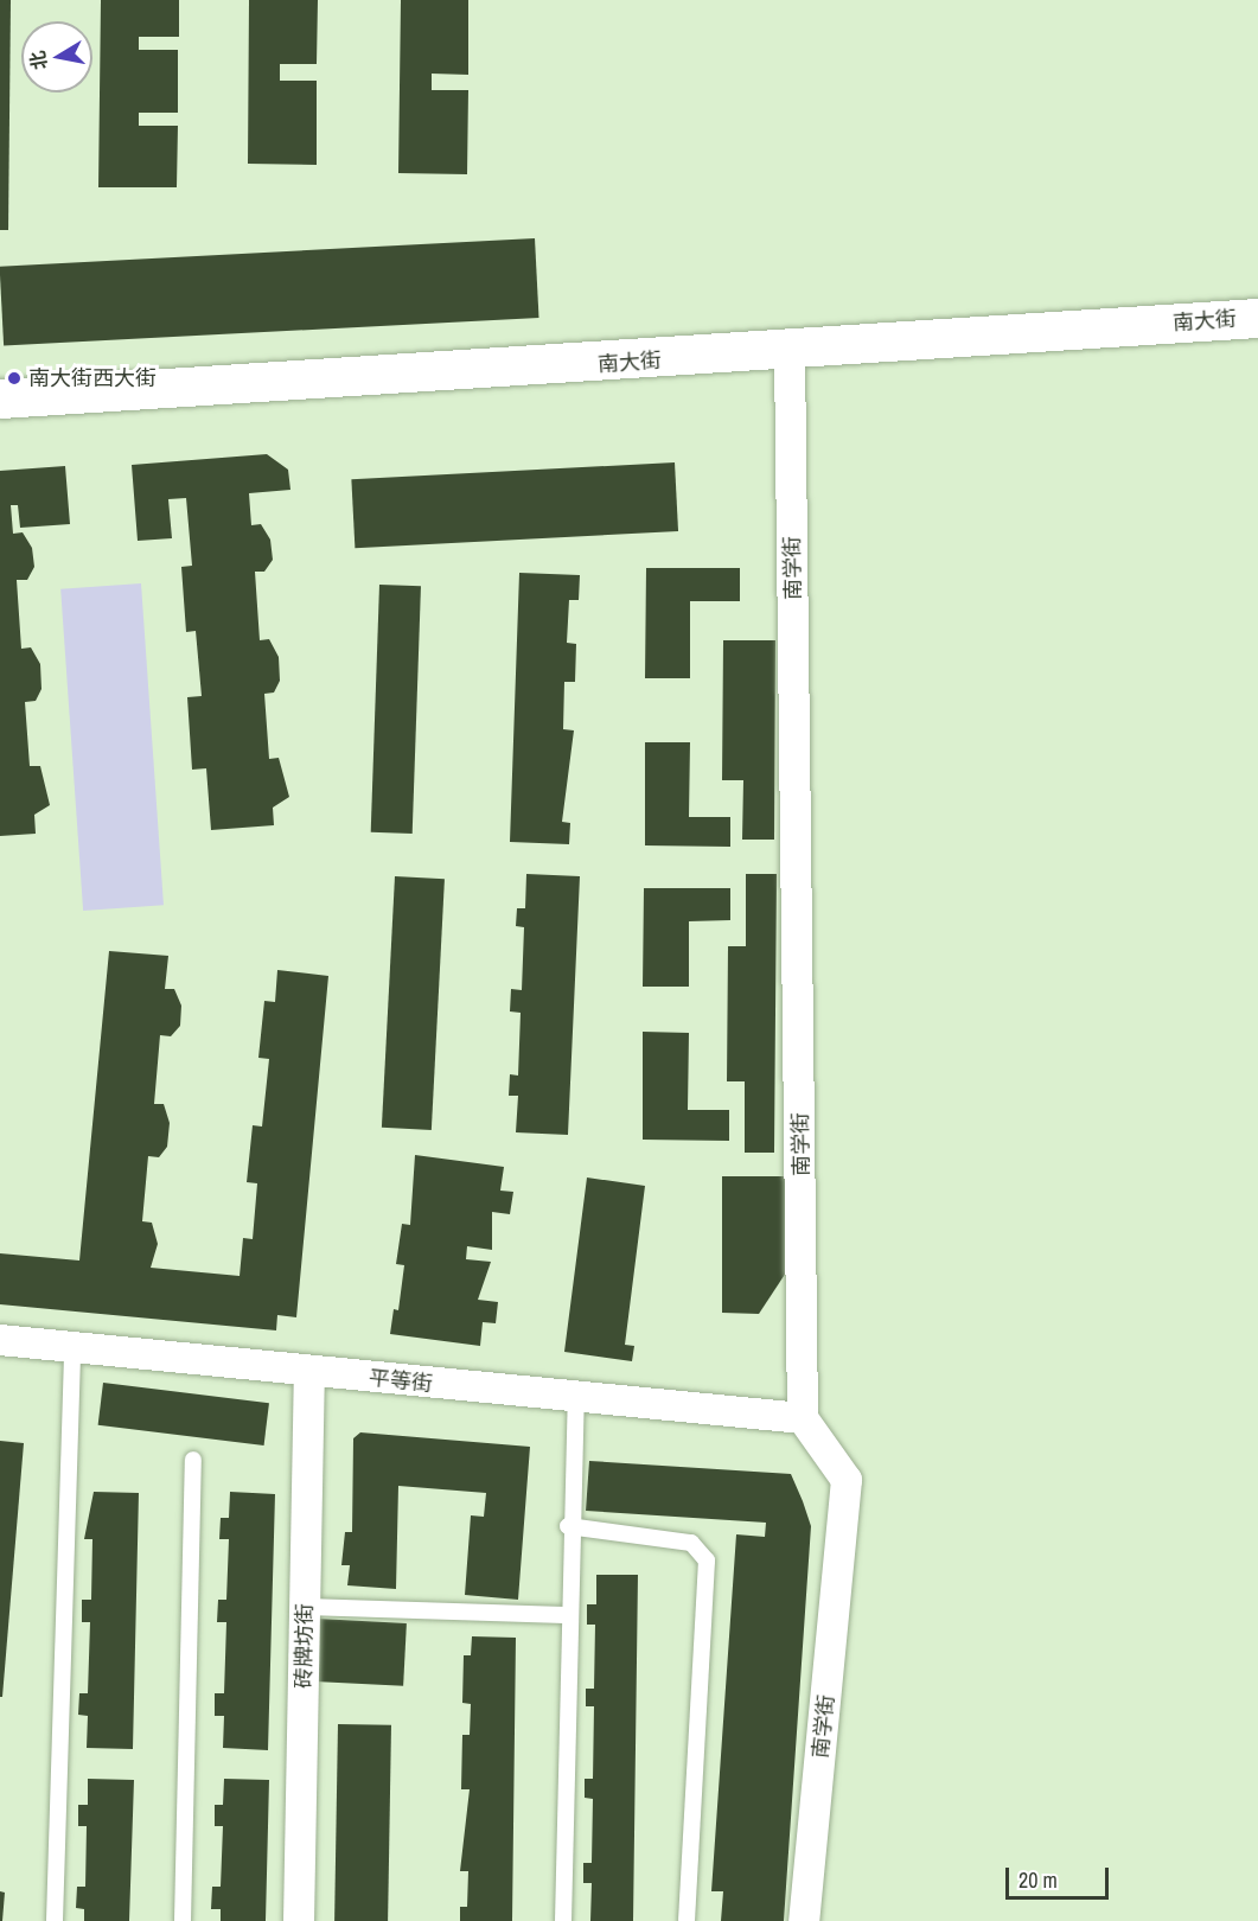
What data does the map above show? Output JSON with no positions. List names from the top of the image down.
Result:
{
  "streets": {
    "street": [
      "南大街",
      "南学街",
      "平等街",
      "砖牌坊街"
    ]
  },
  "crossings": [
    ["南大街", "南学街"],
    ["南学街", "平等街"],
    ["平等街", "砖牌坊街"]
  ],
  "places": ["南大街西大街"],
  "scale_bar": "20 m",
  "north": "left"
}
